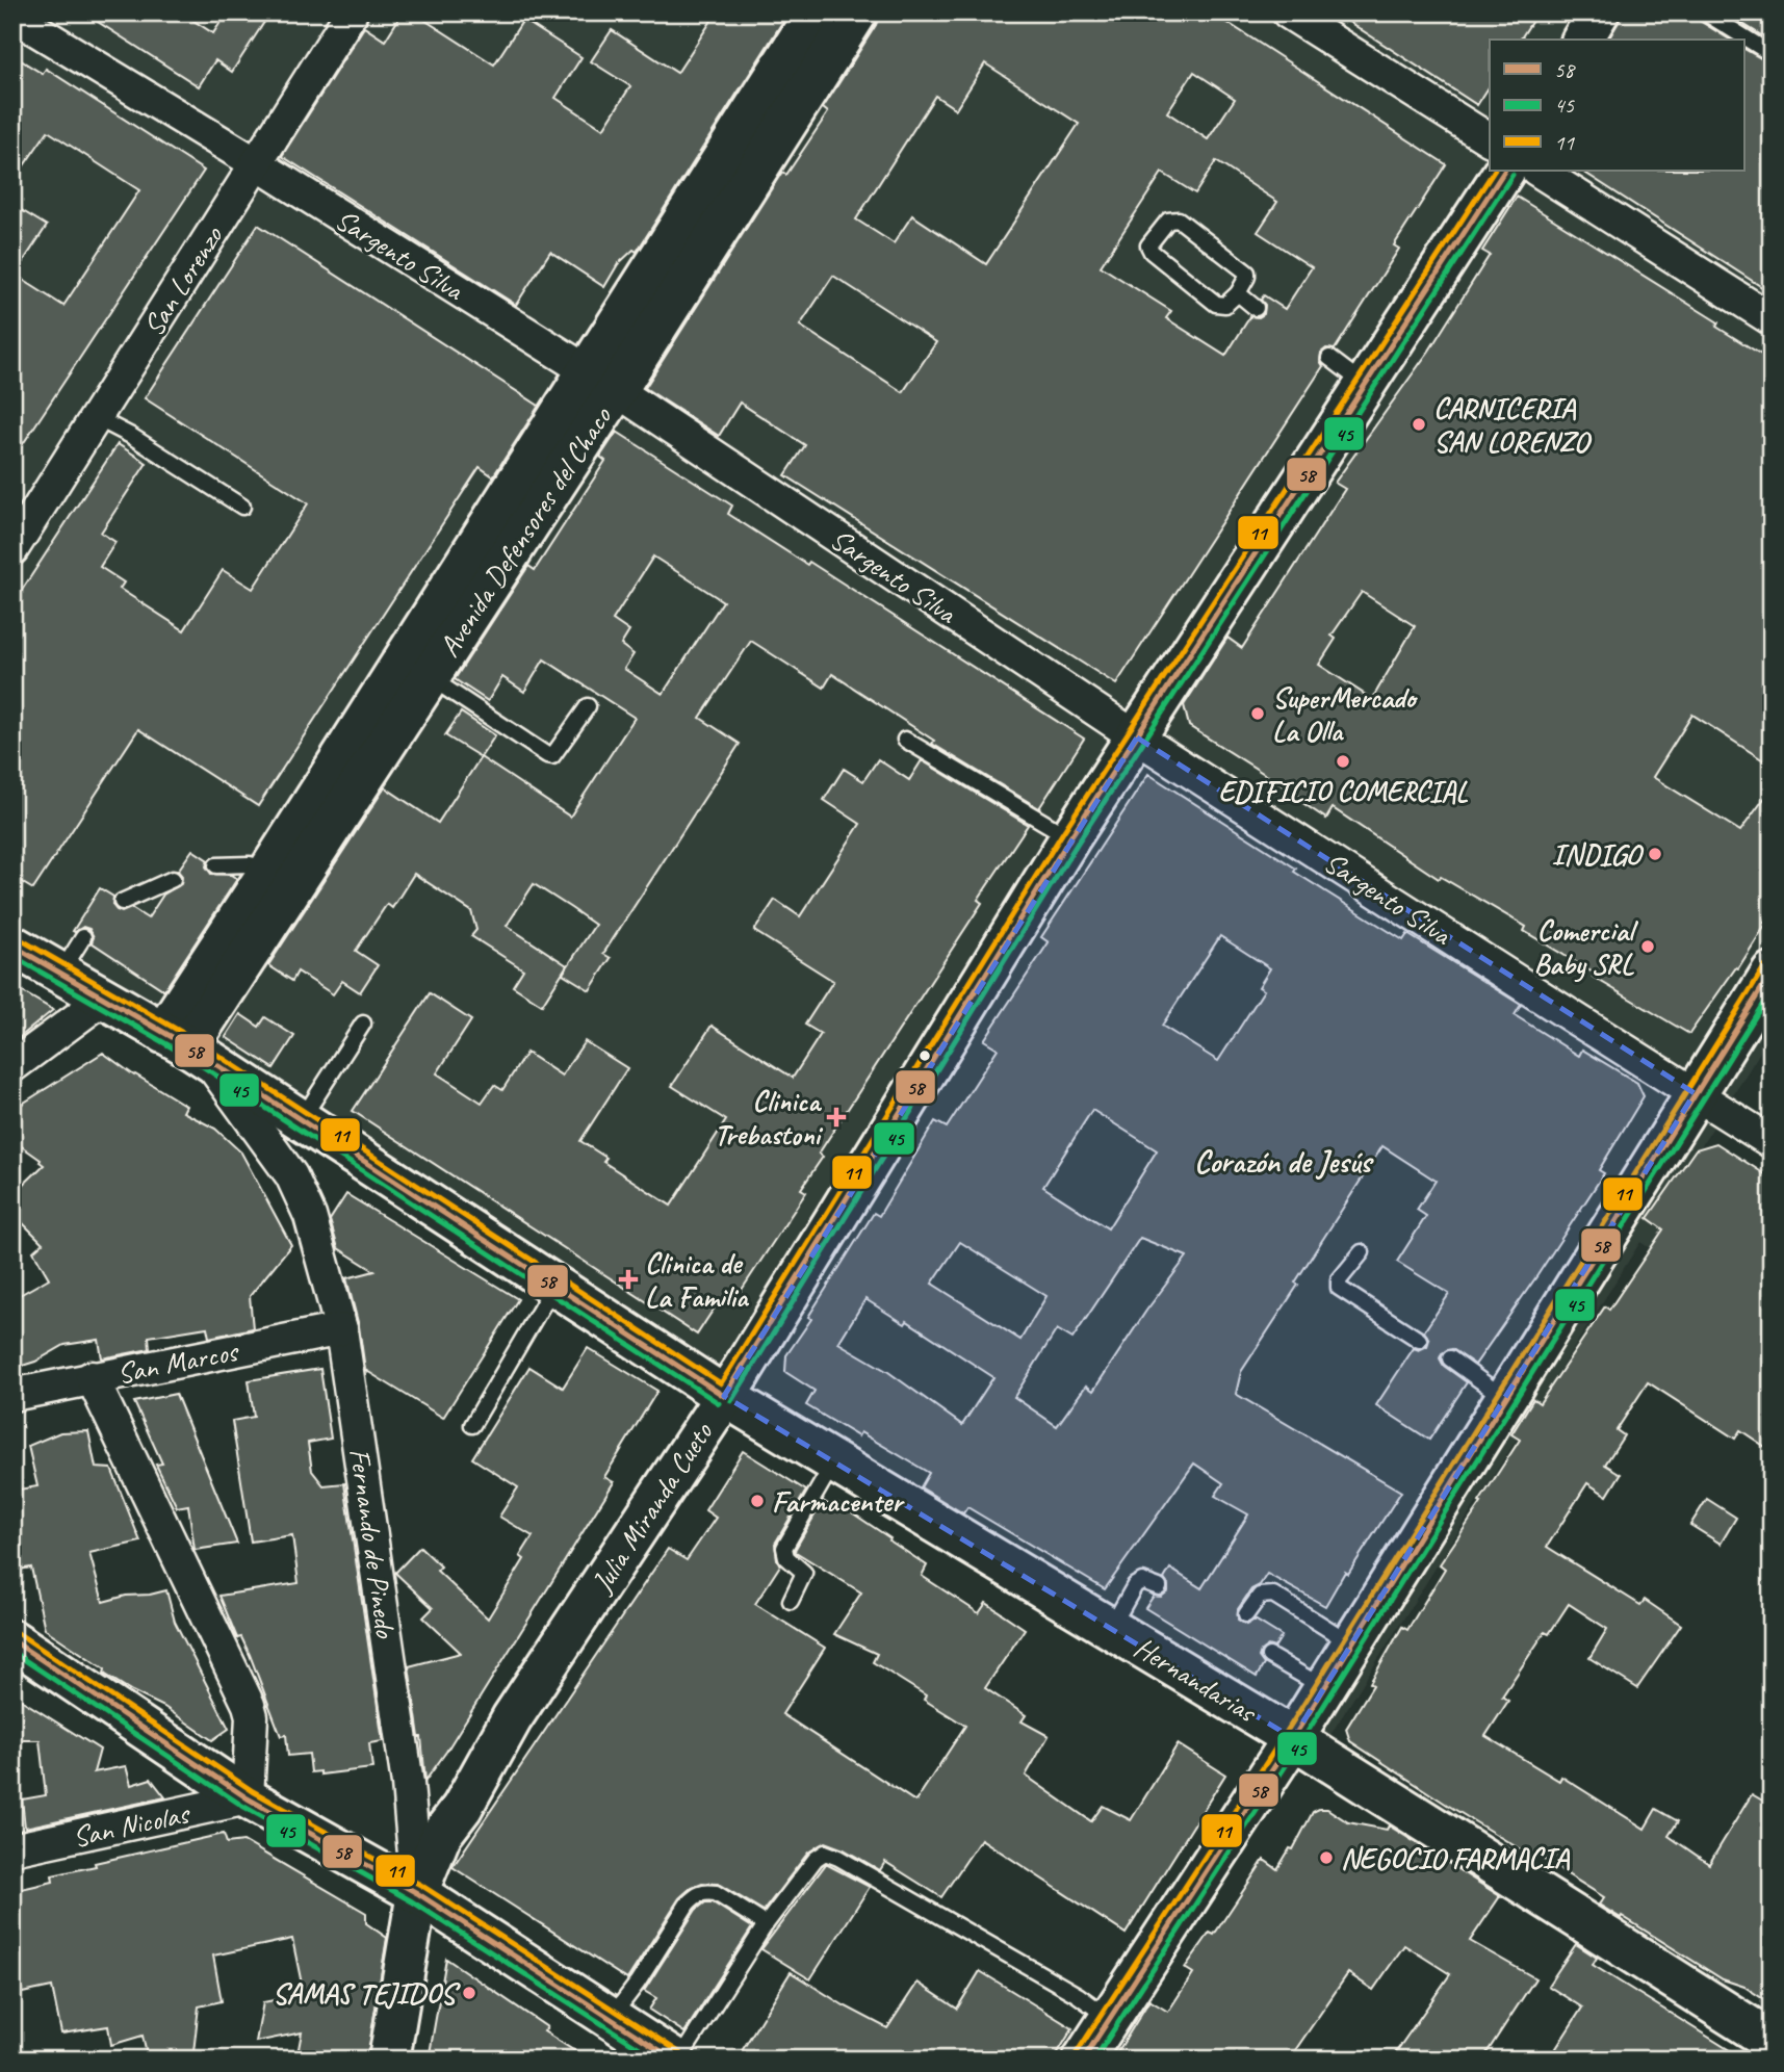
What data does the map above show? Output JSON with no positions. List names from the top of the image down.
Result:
{
  "streets": {
    "main road": [
      "Avenida Defensores del Chaco",
      "Julia Miranda Cueto",
      "Fernando de Pinedo",
      "Hernandarias"
    ],
    "street": [
      "Sargento Silva",
      "San Lorenzo",
      "San Marcos",
      "San Nicolas"
    ]
  },
  "crossings": [
    ["Sargento Silva", "San Lorenzo"],
    ["Sargento Silva", "Avenida Defensores del Chaco"],
    ["Sargento Silva", "Julia Miranda Cueto"],
    ["Avenida Defensores del Chaco", "Fernando de Pinedo"],
    ["Avenida Defensores del Chaco", "Hernandarias"],
    ["San Marcos", "Fernando de Pinedo"],
    ["Julia Miranda Cueto", "Fernando de Pinedo"],
    ["Julia Miranda Cueto", "Hernandarias"],
    ["Fernando de Pinedo", "Hernandarias"]
  ],
  "districts": ["Corazón de Jesús"],
  "places": {
    "other": [
      "CARNICERIA SAN LORENZO",
      "SuperMercado La Olla",
      "EDIFICIO COMERCIAL",
      "INDIGO",
      "Comercial Baby SRL",
      "Farmacenter",
      "NEGOCIO FARMACIA",
      "SAMAS TEJIDOS"
    ],
    "health": ["Clinica Trebastoni", "Clinica de La Familia"]
  },
  "lines": ["transit line 58", "transit line 11", "transit line 45"],
  "legend": ["58", "45", "11"]
}
